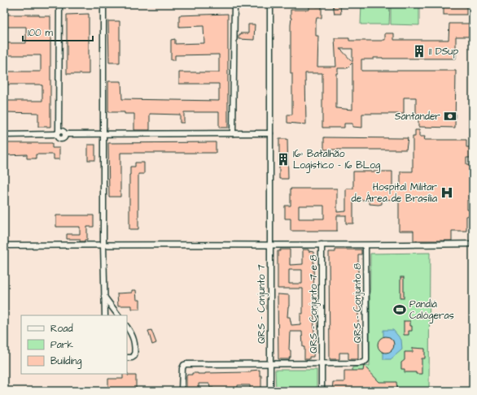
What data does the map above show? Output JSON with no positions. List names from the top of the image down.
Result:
{
  "streets": {
    "street": ["QRS - Conjunto 8", "QRS - Conjunto 7", "QRS - Conjunto 7 e 8"]
  },
  "crossings": [
    ["QRS - Conjunto 8", "QRS - Conjunto 7 e 8"]
  ],
  "places": {
    "building": ["11 DSup", "16º Batalhão Logístico - 16 BLog"],
    "bank": ["Santander"],
    "hospital": ["Hospital Militar de Área de Brasília"],
    "sports": ["Pandiá Calógeras"]
  },
  "legend": ["Road", "Park", "Building"],
  "scale_bar": "100 m"
}
